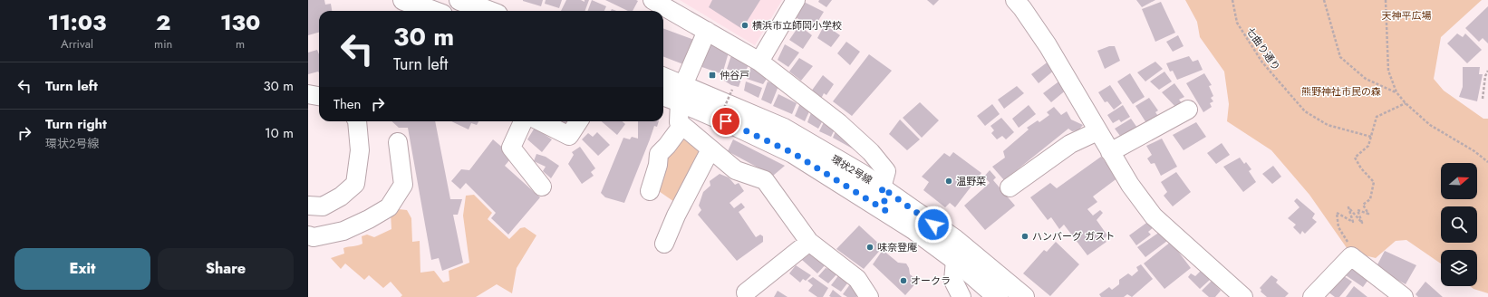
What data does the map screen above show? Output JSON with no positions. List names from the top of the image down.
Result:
{
  "streets": {
    "main road": ["環状2号線"],
    "path": ["七曲り通り"]
  },
  "parks": ["天神平広場", "熊野神社市民の森"],
  "places": {
    "other": [
      "横浜市立師岡小学校",
      "温野菜",
      "ハンバーグ ガスト",
      "味奈登庵",
      "オークラ"
    ],
    "transit": ["仲谷戸"]
  },
  "north": "right",
  "page": {
    "eta": [
      "11:03",
      "Arrival",
      "2",
      "min",
      "130",
      "m"
    ],
    "turn": ["30 m", "Turn left"],
    "list": [
      {
        "name": "Turn left",
        "value": "30 m"
      },
      {
        "name": "Turn right",
        "note": "環状2号線",
        "value": "10 m"
      }
    ],
    "then": "Then",
    "buttons": ["Exit", "Share"]
  }
}
